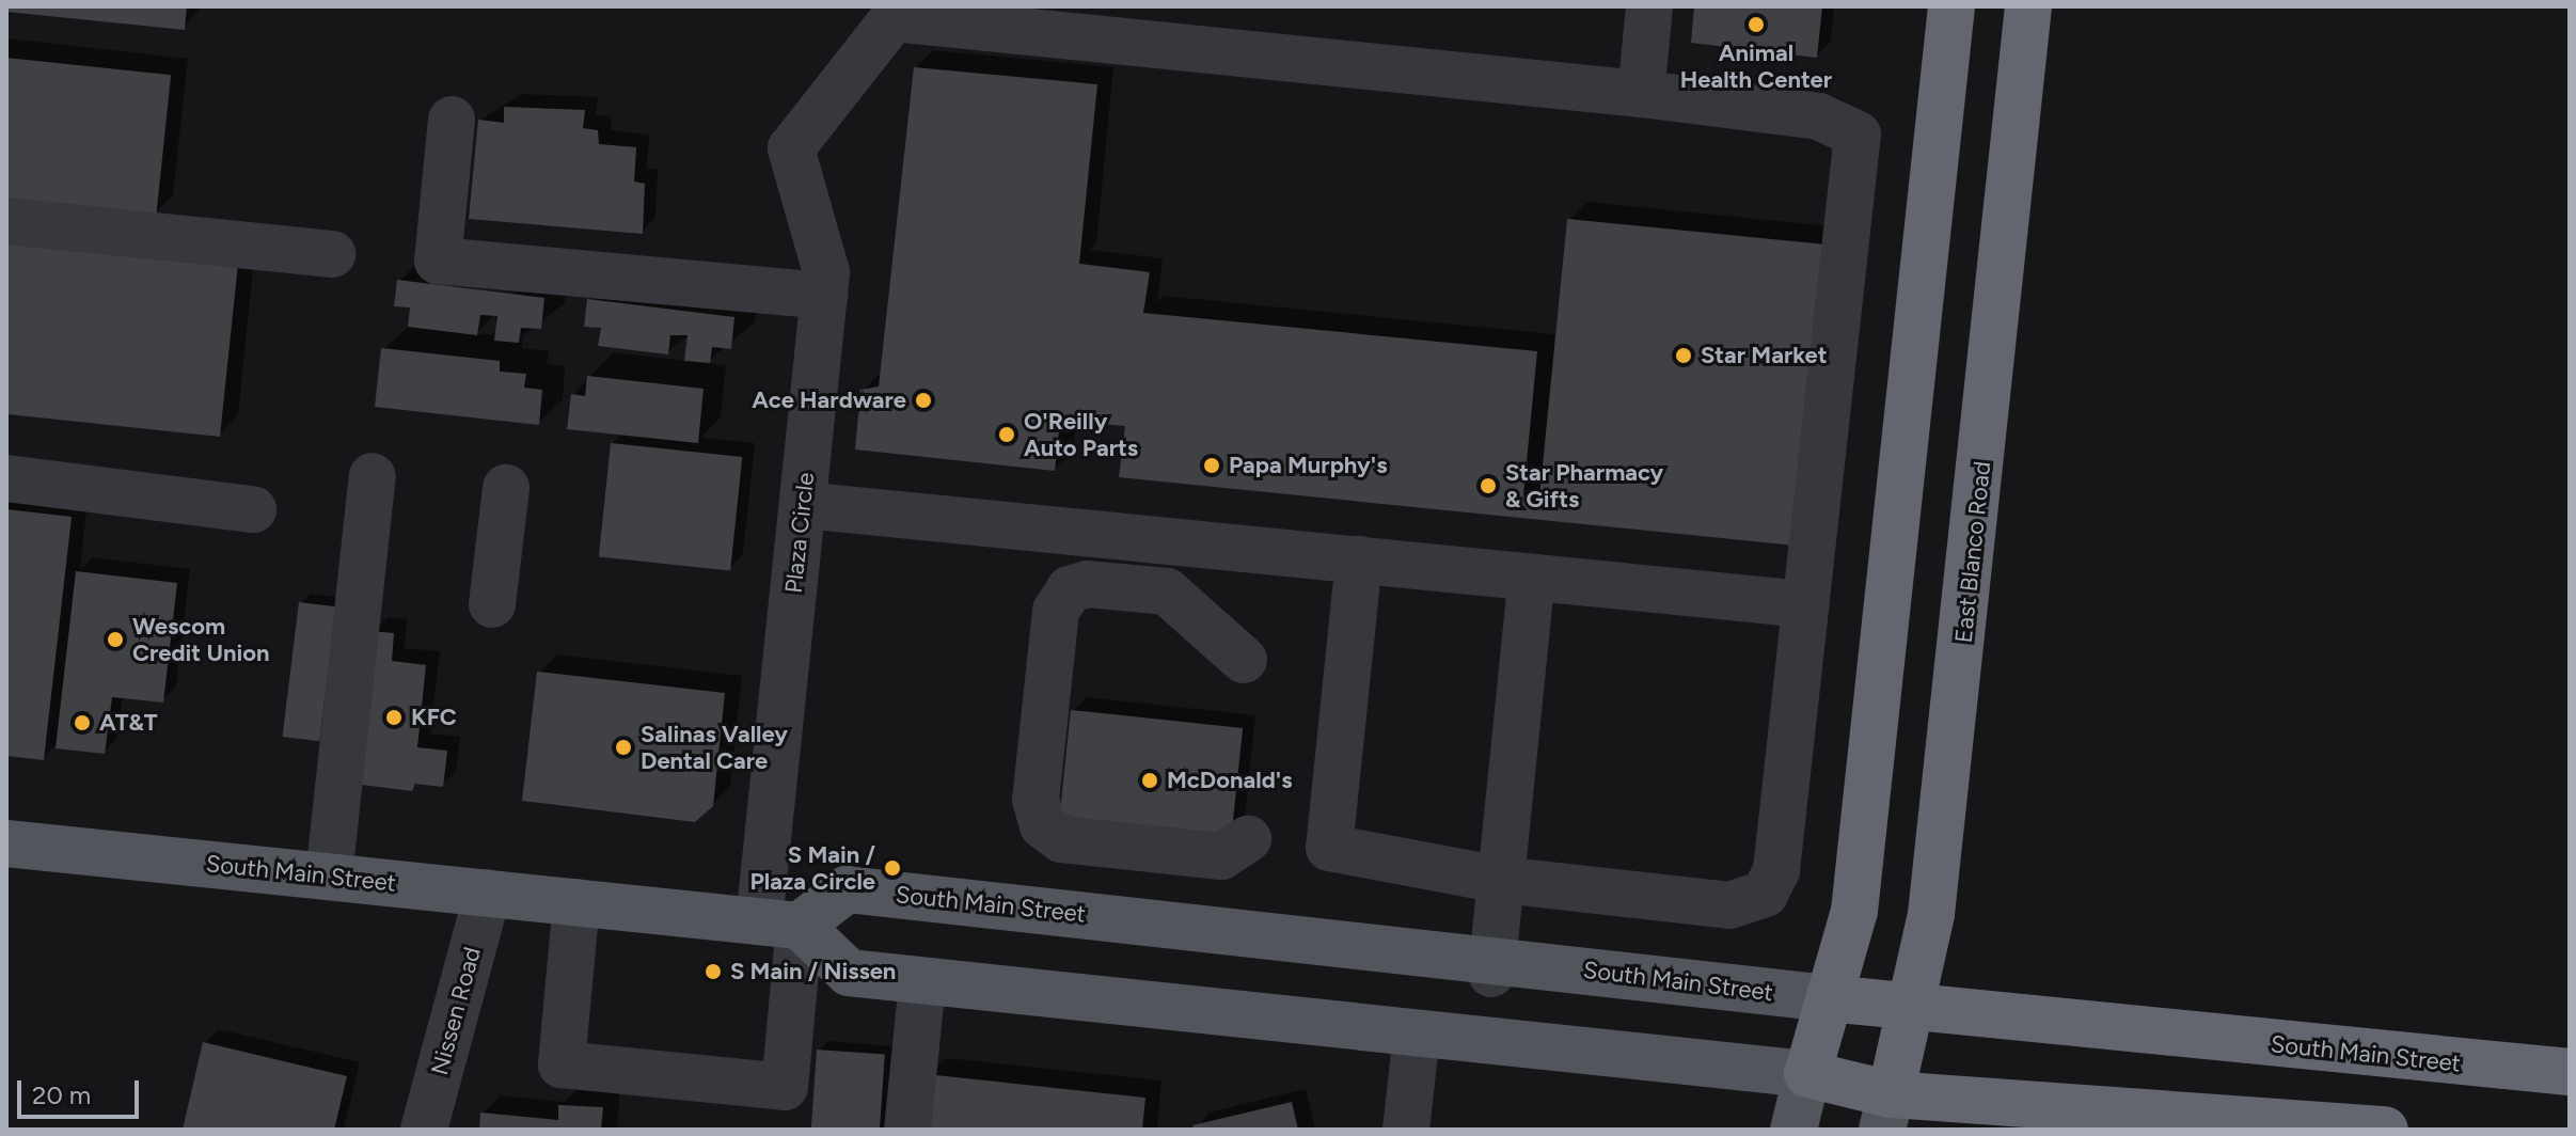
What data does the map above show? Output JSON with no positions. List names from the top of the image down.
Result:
{
  "streets": {
    "highway": ["East Blanco Road", "South Main Street"],
    "street": ["Plaza Circle", "Nissen Road"]
  },
  "crossings": [
    ["Plaza Circle", "South Main Street"],
    ["East Blanco Road", "South Main Street"],
    ["South Main Street", "Nissen Road"]
  ],
  "places": [
    "Animal Health Center",
    "Star Market",
    "Ace Hardware",
    "O'Reilly Auto Parts",
    "Papa Murphy's",
    "Star Pharmacy & Gifts",
    "Wescom Credit Union",
    "KFC",
    "AT&T",
    "Salinas Valley Dental Care",
    "McDonald's",
    "S Main / Plaza Circle",
    "S Main / Nissen"
  ],
  "scale_bar": "20 m"
}
